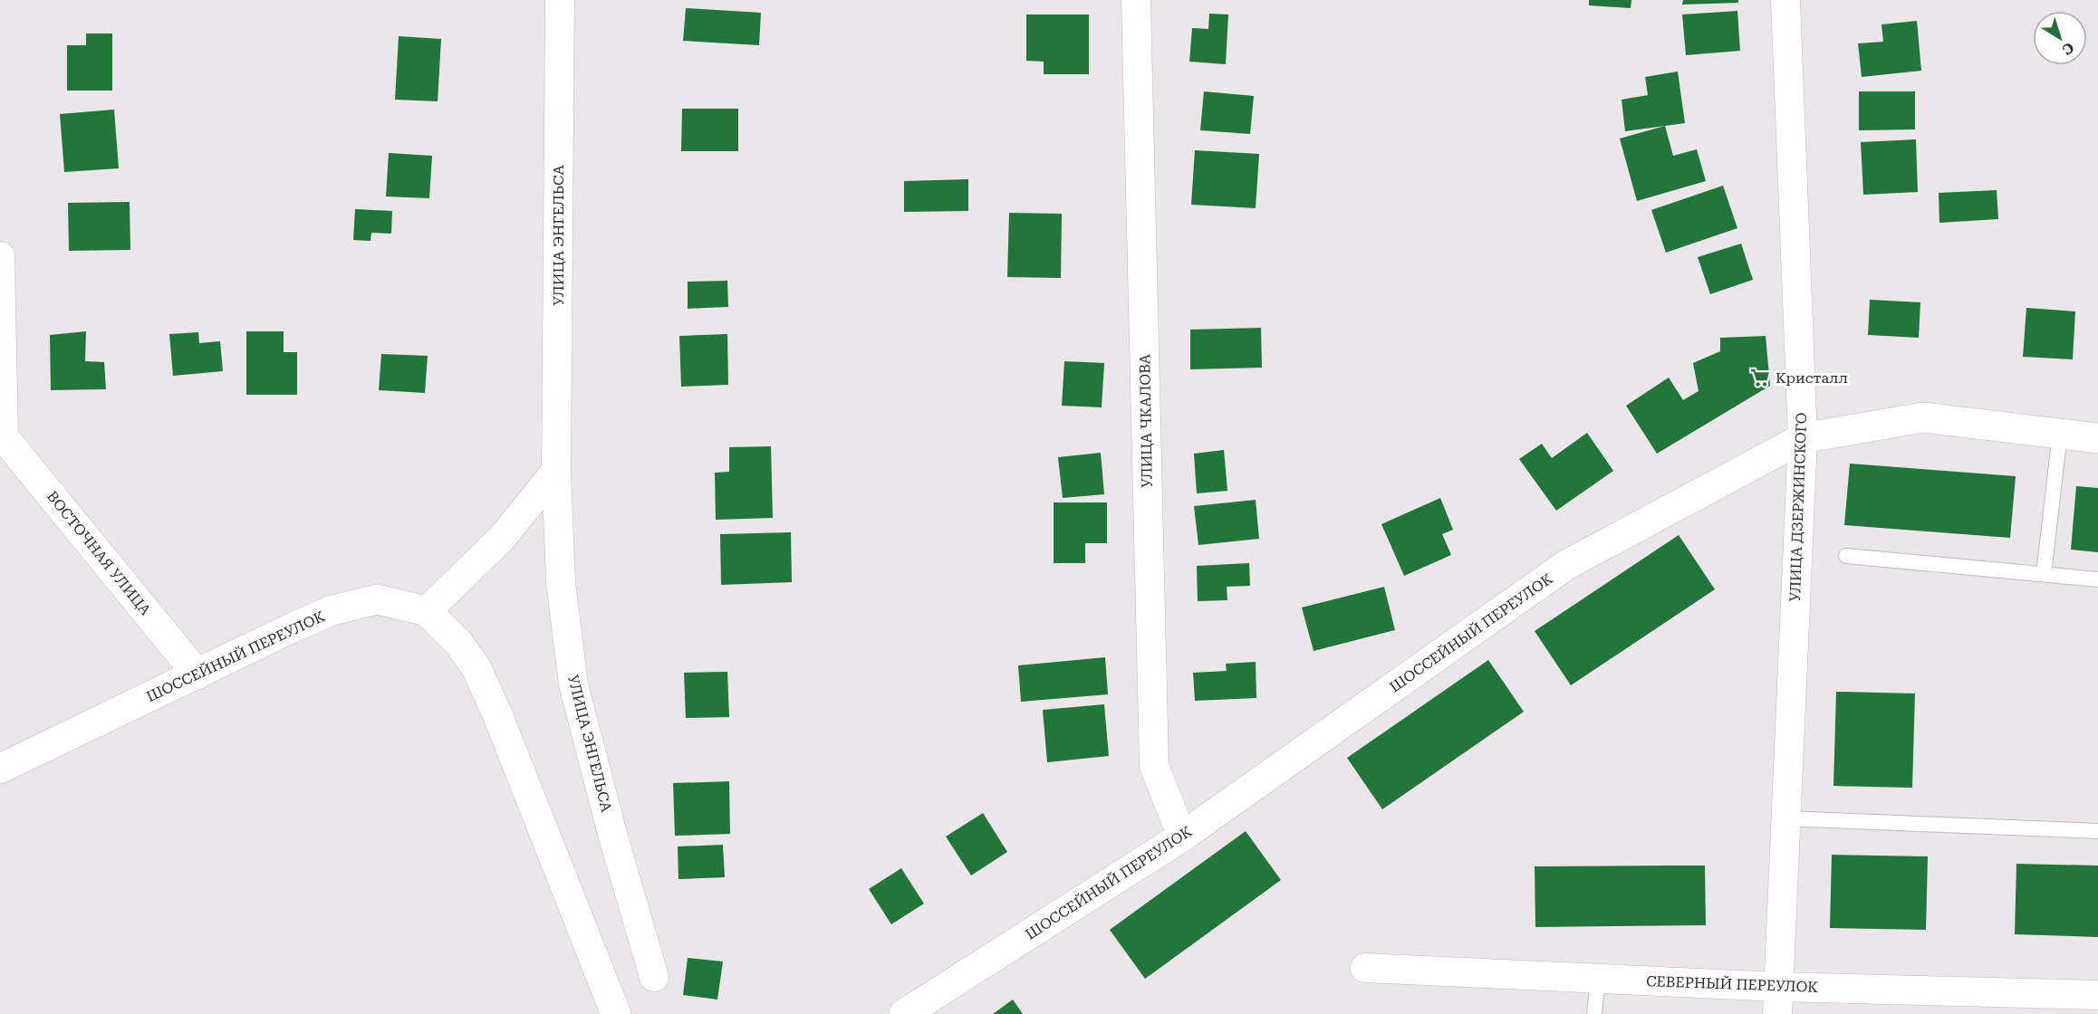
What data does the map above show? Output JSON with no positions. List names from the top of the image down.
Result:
{
  "streets": {
    "main road": ["ВОСТОЧНАЯ УЛИЦА", "ШОССЕЙНЫЙ ПЕРЕУЛОК"],
    "street": [
      "УЛИЦА ЭНГЕЛЬСА",
      "УЛИЦА ЧКАЛОВА",
      "УЛИЦА ДЗЕРЖИНСКОГО",
      "СЕВЕРНЫЙ ПЕРЕУЛОК"
    ]
  },
  "crossings": [
    ["УЛИЦА ЧКАЛОВА", "ШОССЕЙНЫЙ ПЕРЕУЛОК"],
    ["УЛИЦА ДЗЕРЖИНСКОГО", "ШОССЕЙНЫЙ ПЕРЕУЛОК"],
    ["УЛИЦА ДЗЕРЖИНСКОГО", "СЕВЕРНЫЙ ПЕРЕУЛОК"],
    ["ВОСТОЧНАЯ УЛИЦА", "ШОССЕЙНЫЙ ПЕРЕУЛОК"]
  ],
  "places": {
    "supermarket": ["Кристалл"]
  },
  "north": "bottom right"
}
